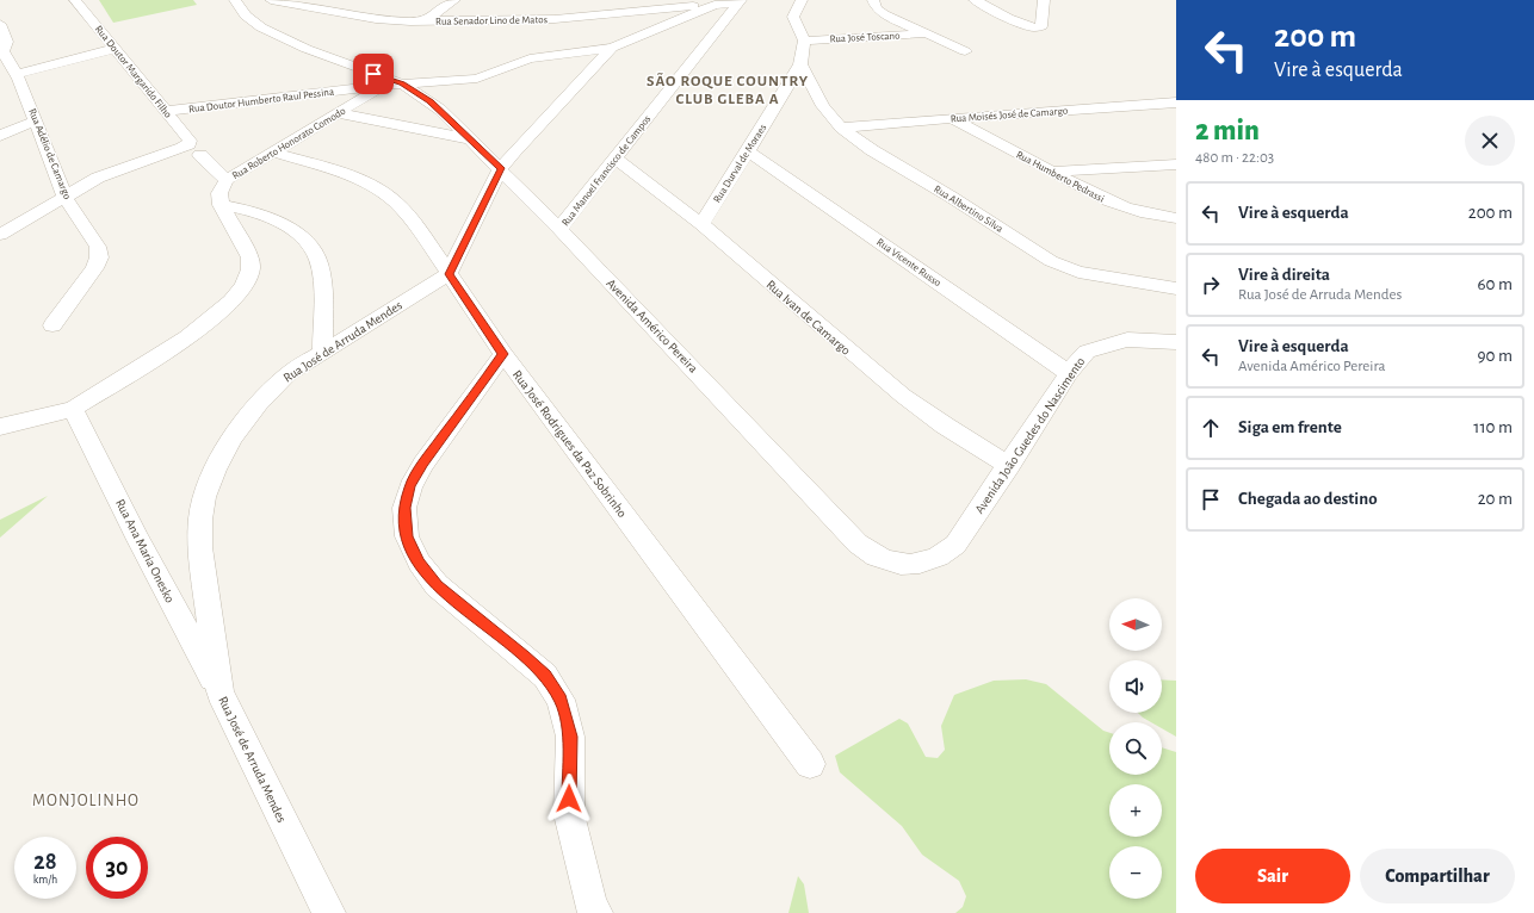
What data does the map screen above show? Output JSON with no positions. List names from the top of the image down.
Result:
{
  "streets": {
    "street": [
      "Rua Senador Lino de Matos",
      "Rua José Toscano",
      "Rua Doutor Margarido Filho",
      "Rua Doutor Humberto Raul Pessina",
      "Rua Moisés José de Camargo",
      "Rua Roberto Honorato Comodo",
      "Rua Adélio de Camargo",
      "Rua Durval de Moraes",
      "Rua Manoel Francisco de Campos",
      "Rua Humberto Pedrassi",
      "Rua Albertino Silva",
      "Rua Vicente Russo",
      "Rua Ivan de Camargo",
      "Avenida Américo Pereira",
      "Rua José de Arruda Mendes",
      "Avenida João Guedes do Nascimento",
      "Rua José Rodrigues da Paz Sobrinho",
      "Rua Ana Maria Onesko"
    ]
  },
  "crossings": [
    ["Rua José Toscano", "Rua Durval de Moraes"],
    ["Rua Doutor Margarido Filho", "Rua Doutor Humberto Raul Pessina"],
    ["Rua Doutor Margarido Filho", "Rua Roberto Honorato Comodo"],
    ["Rua Doutor Humberto Raul Pessina", "Rua Roberto Honorato Comodo"],
    ["Rua Doutor Humberto Raul Pessina", "Avenida Américo Pereira"],
    ["Rua Moisés José de Camargo", "Rua Humberto Pedrassi"],
    ["Rua Moisés José de Camargo", "Rua Albertino Silva"],
    ["Rua Roberto Honorato Comodo", "Avenida Américo Pereira"],
    ["Rua Roberto Honorato Comodo", "Rua José Rodrigues da Paz Sobrinho"],
    ["Rua Durval de Moraes", "Rua Albertino Silva"],
    ["Rua Durval de Moraes", "Rua Vicente Russo"],
    ["Rua Durval de Moraes", "Rua Ivan de Camargo"],
    ["Rua Manoel Francisco de Campos", "Rua Ivan de Camargo"],
    ["Rua Manoel Francisco de Campos", "Avenida Américo Pereira"],
    ["Rua Vicente Russo", "Avenida João Guedes do Nascimento"],
    ["Rua Ivan de Camargo", "Avenida João Guedes do Nascimento"],
    ["Avenida Américo Pereira", "Avenida João Guedes do Nascimento"],
    ["Rua José de Arruda Mendes", "Rua José Rodrigues da Paz Sobrinho"],
    ["Rua José de Arruda Mendes", "Rua Ana Maria Onesko"]
  ],
  "districts": ["SÃO ROQUE COUNTRY CLUB GLEBA A", "MONJOLINHO"],
  "north": "left",
  "page": {
    "turn": ["200 m", "Vire à esquerda"],
    "heading": ["2 min", "480 m · 22:03"],
    "list": [
      {
        "name": "Vire à esquerda",
        "value": "200 m"
      },
      {
        "name": "Vire à direita",
        "note": "Rua José de Arruda Mendes",
        "value": "60 m"
      },
      {
        "name": "Vire à esquerda",
        "note": "Avenida Américo Pereira",
        "value": "90 m"
      },
      {
        "name": "Siga em frente",
        "value": "110 m"
      },
      {
        "name": "Chegada ao destino",
        "value": "20 m"
      }
    ],
    "map_buttons": ["+", "−"],
    "speed": "28 km/h",
    "limit": "30",
    "buttons": ["Sair", "Compartilhar"]
  }
}
